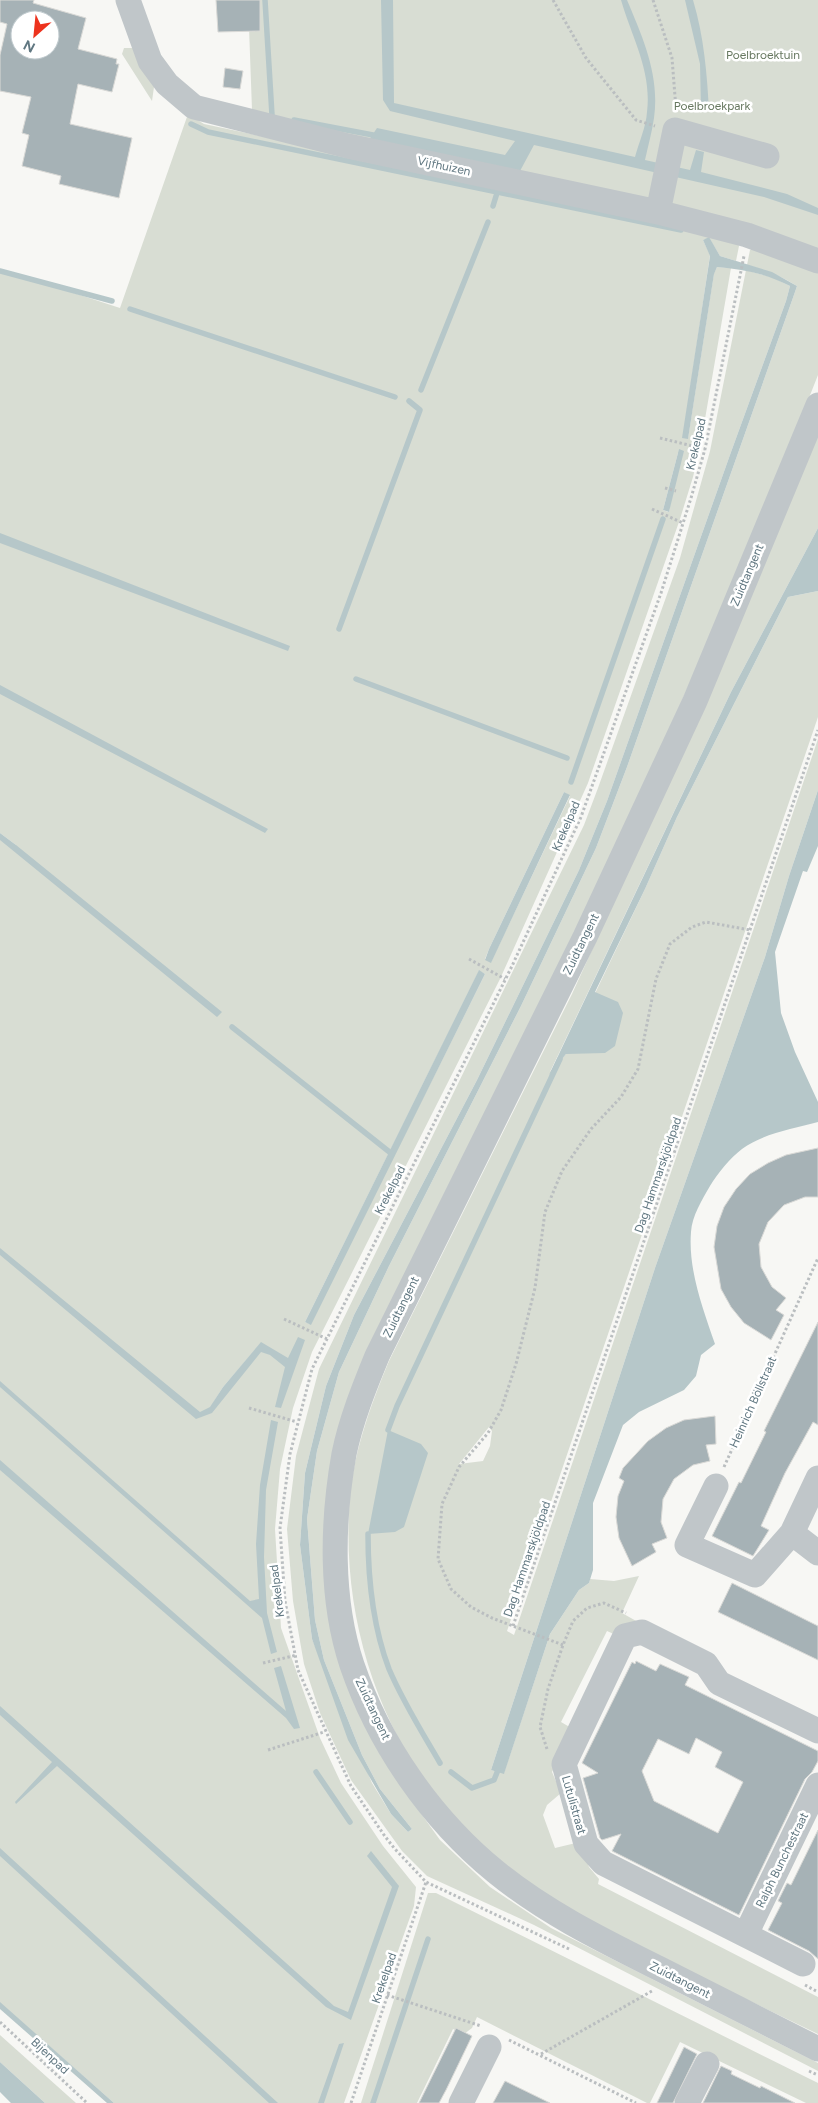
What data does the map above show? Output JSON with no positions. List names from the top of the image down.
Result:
{
  "streets": {
    "street": [
      "Vijfhuizen",
      "Zuidtangent",
      "Lutulistraat",
      "Ralph Bunchestraat"
    ],
    "path": [
      "Krekelpad",
      "Dag Hammarskjöldpad",
      "Heinrich Böllstraat",
      "Bijenpad"
    ]
  },
  "crossings": [
    ["Lutulistraat", "Ralph Bunchestraat"]
  ],
  "parks": ["Poelbroektuin", "Poelbroekpark"],
  "north": "bottom left"
}
